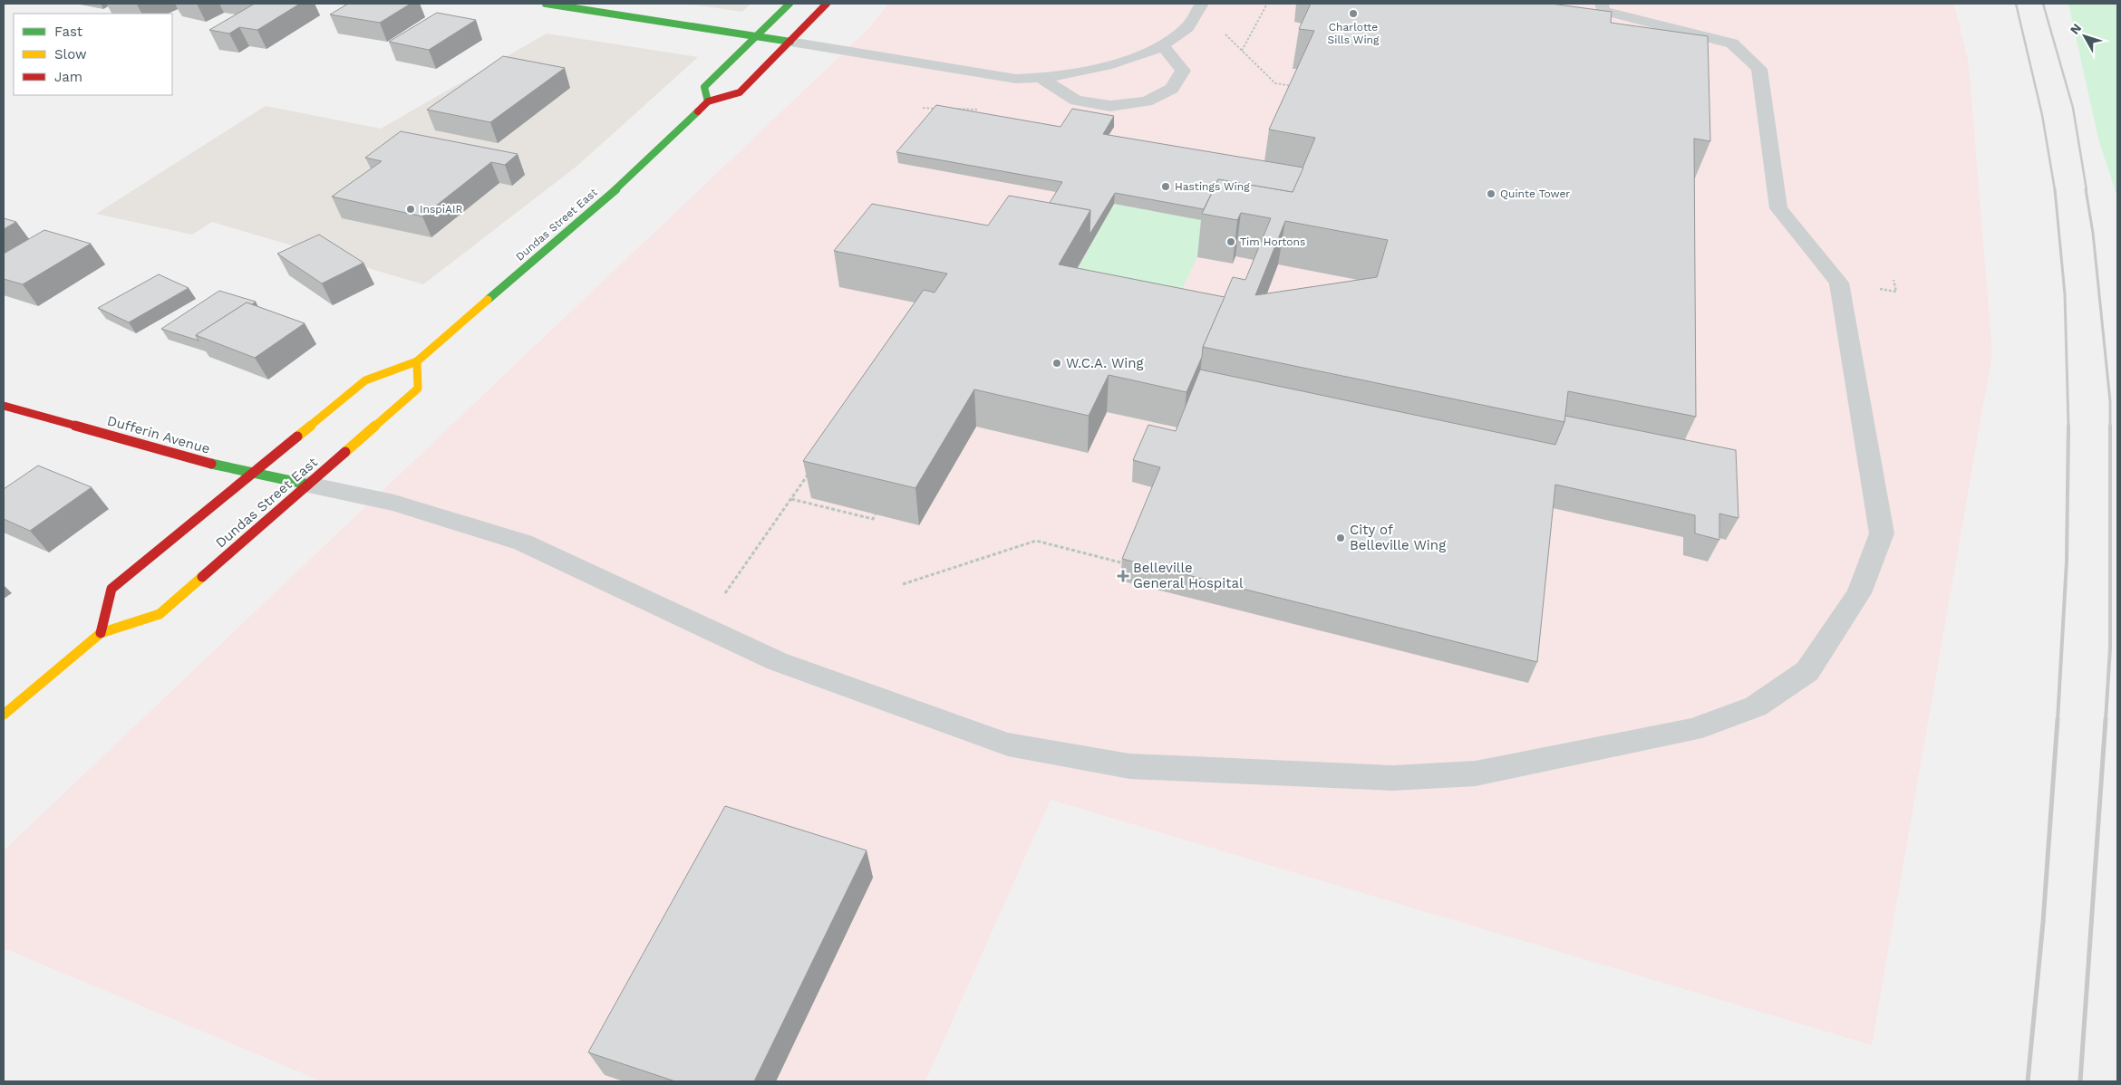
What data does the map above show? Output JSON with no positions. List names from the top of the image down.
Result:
{
  "streets": {
    "main road": ["Dundas Street East", "Dufferin Avenue"]
  },
  "crossings": [
    ["Dundas Street East", "Dufferin Avenue"]
  ],
  "places": {
    "other": [
      "Charlotte Sills Wing",
      "Hastings Wing",
      "Quinte Tower",
      "InspiAIR",
      "Tim Hortons",
      "W.C.A. Wing",
      "City of Belleville Wing"
    ],
    "health": ["Belleville General Hospital"]
  },
  "legend": ["Fast", "Slow", "Jam"],
  "north": "top left"
}
